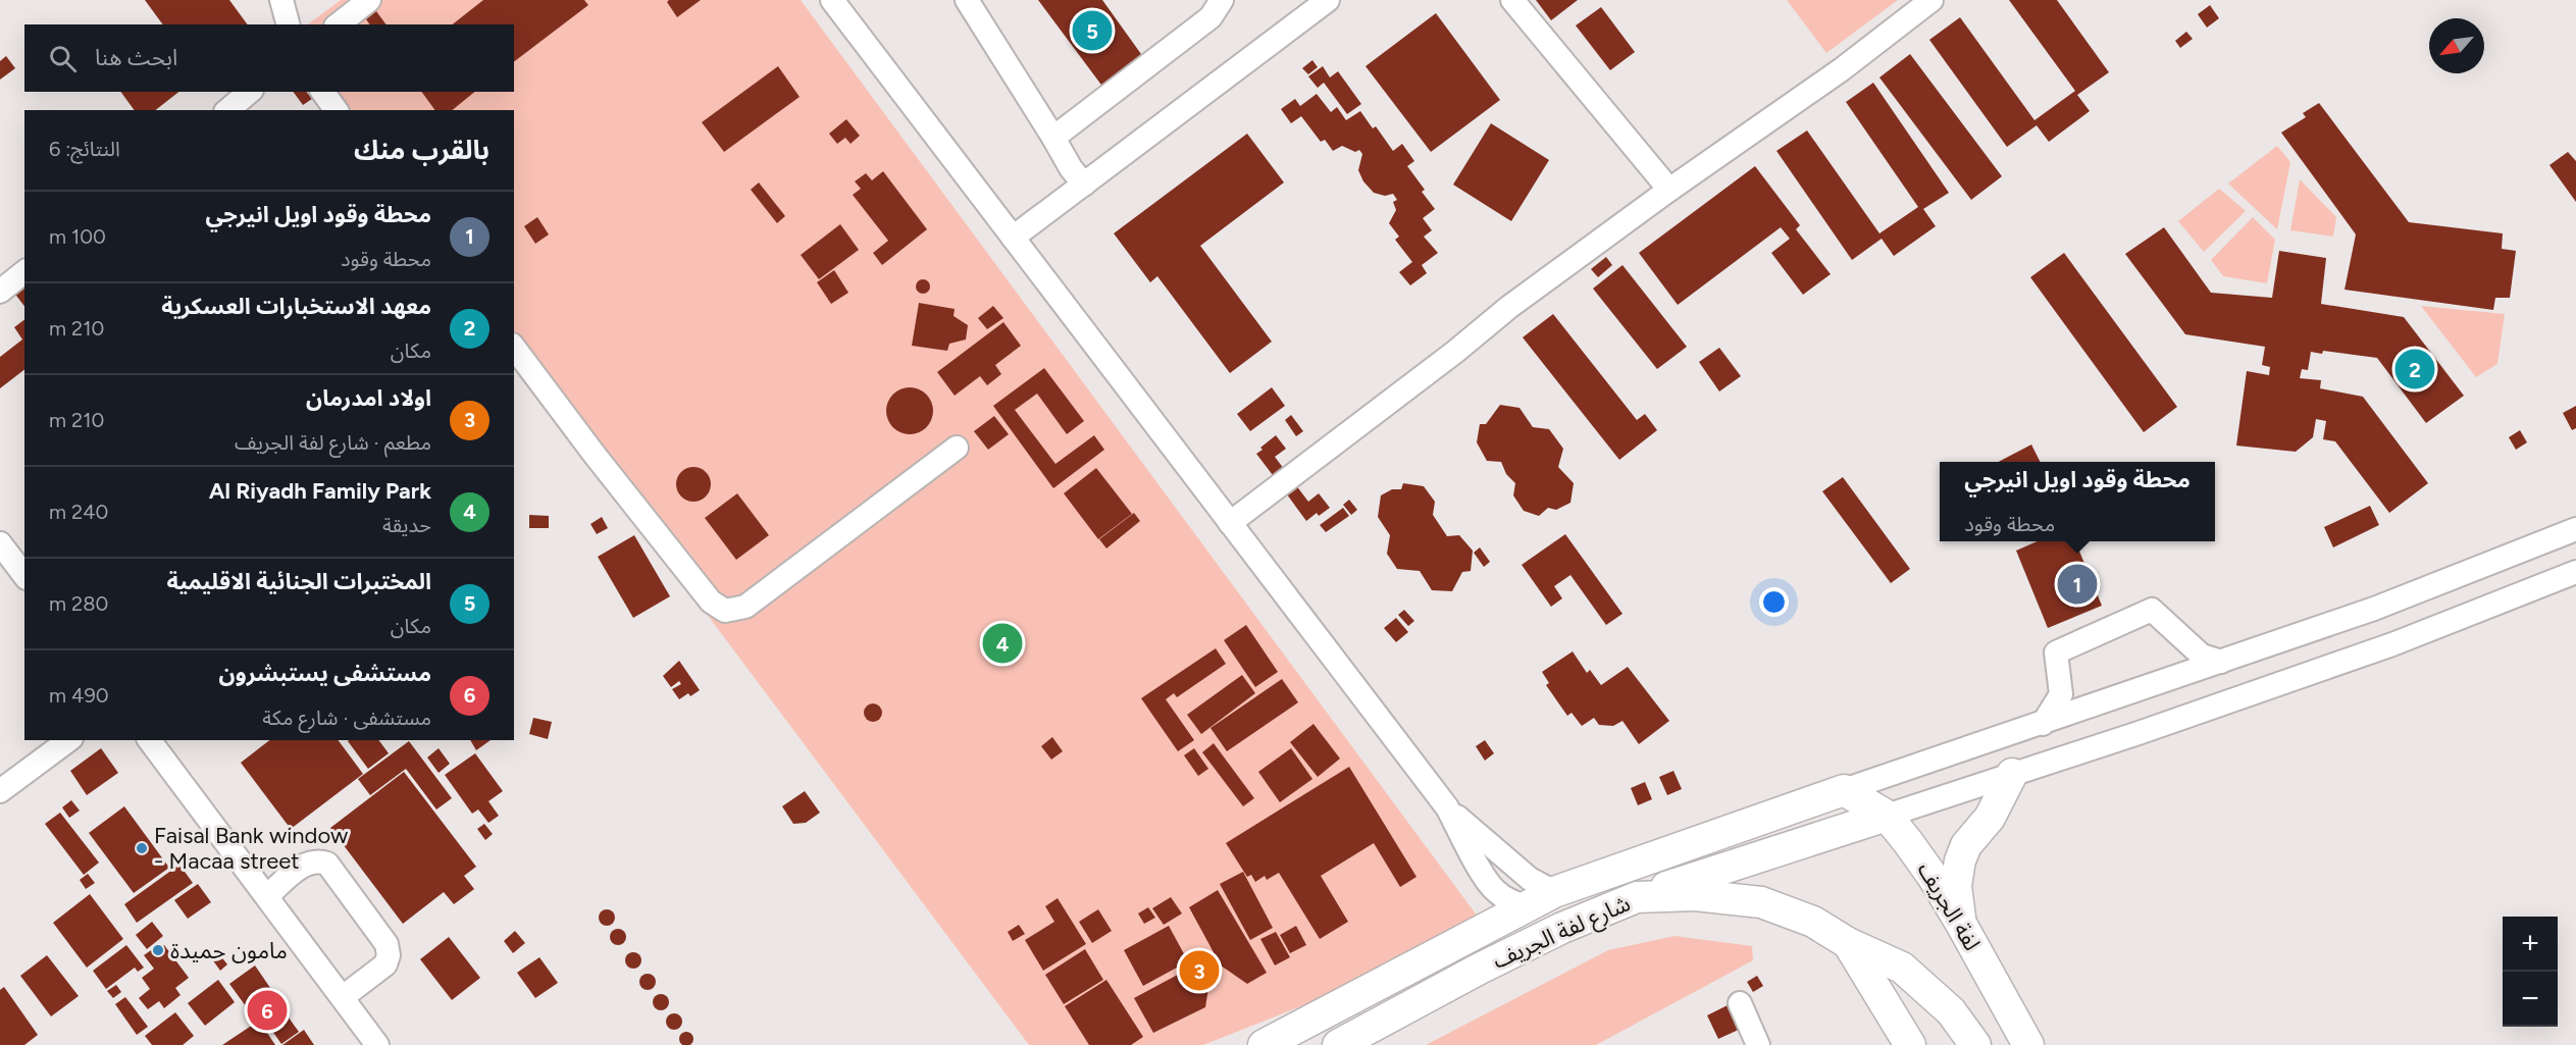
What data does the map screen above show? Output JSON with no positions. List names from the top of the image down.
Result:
{
  "streets": {
    "main road": ["لفة الجريف", "شارع لفة الجريف"]
  },
  "crossings": [
    ["لفة الجريف", "شارع لفة الجريف"]
  ],
  "places": ["Faisal Bank window - Macaa street", "مامون حميدة"],
  "north": "bottom left",
  "page": {
    "pins": [
      "5",
      "2",
      "1",
      "4",
      "3",
      "6"
    ],
    "search": "ابحث هنا",
    "heading": ["بالقرب منك", "النتائج: 6"],
    "list": [
      {
        "mark": "1",
        "name": "محطة وقود اويل انيرجي",
        "note": "محطة وقود",
        "value": "100 m"
      },
      {
        "mark": "2",
        "name": "معهد الاستخبارات العسكرية",
        "note": "مكان",
        "value": "210 m"
      },
      {
        "mark": "3",
        "name": "اولاد امدرمان",
        "note": "مطعم · شارع لفة الجريف",
        "value": "210 m"
      },
      {
        "mark": "4",
        "name": "Al Riyadh Family Park",
        "note": "حديقة",
        "value": "240 m"
      },
      {
        "mark": "5",
        "name": "المختبرات الجنائية الاقليمية",
        "note": "مكان",
        "value": "280 m"
      },
      {
        "mark": "6",
        "name": "مستشفى يستبشرون",
        "note": "مستشفى · شارع مكة",
        "value": "490 m"
      }
    ],
    "popup": ["محطة وقود اويل انيرجي", "محطة وقود"],
    "map_buttons": ["+", "−"]
  }
}
